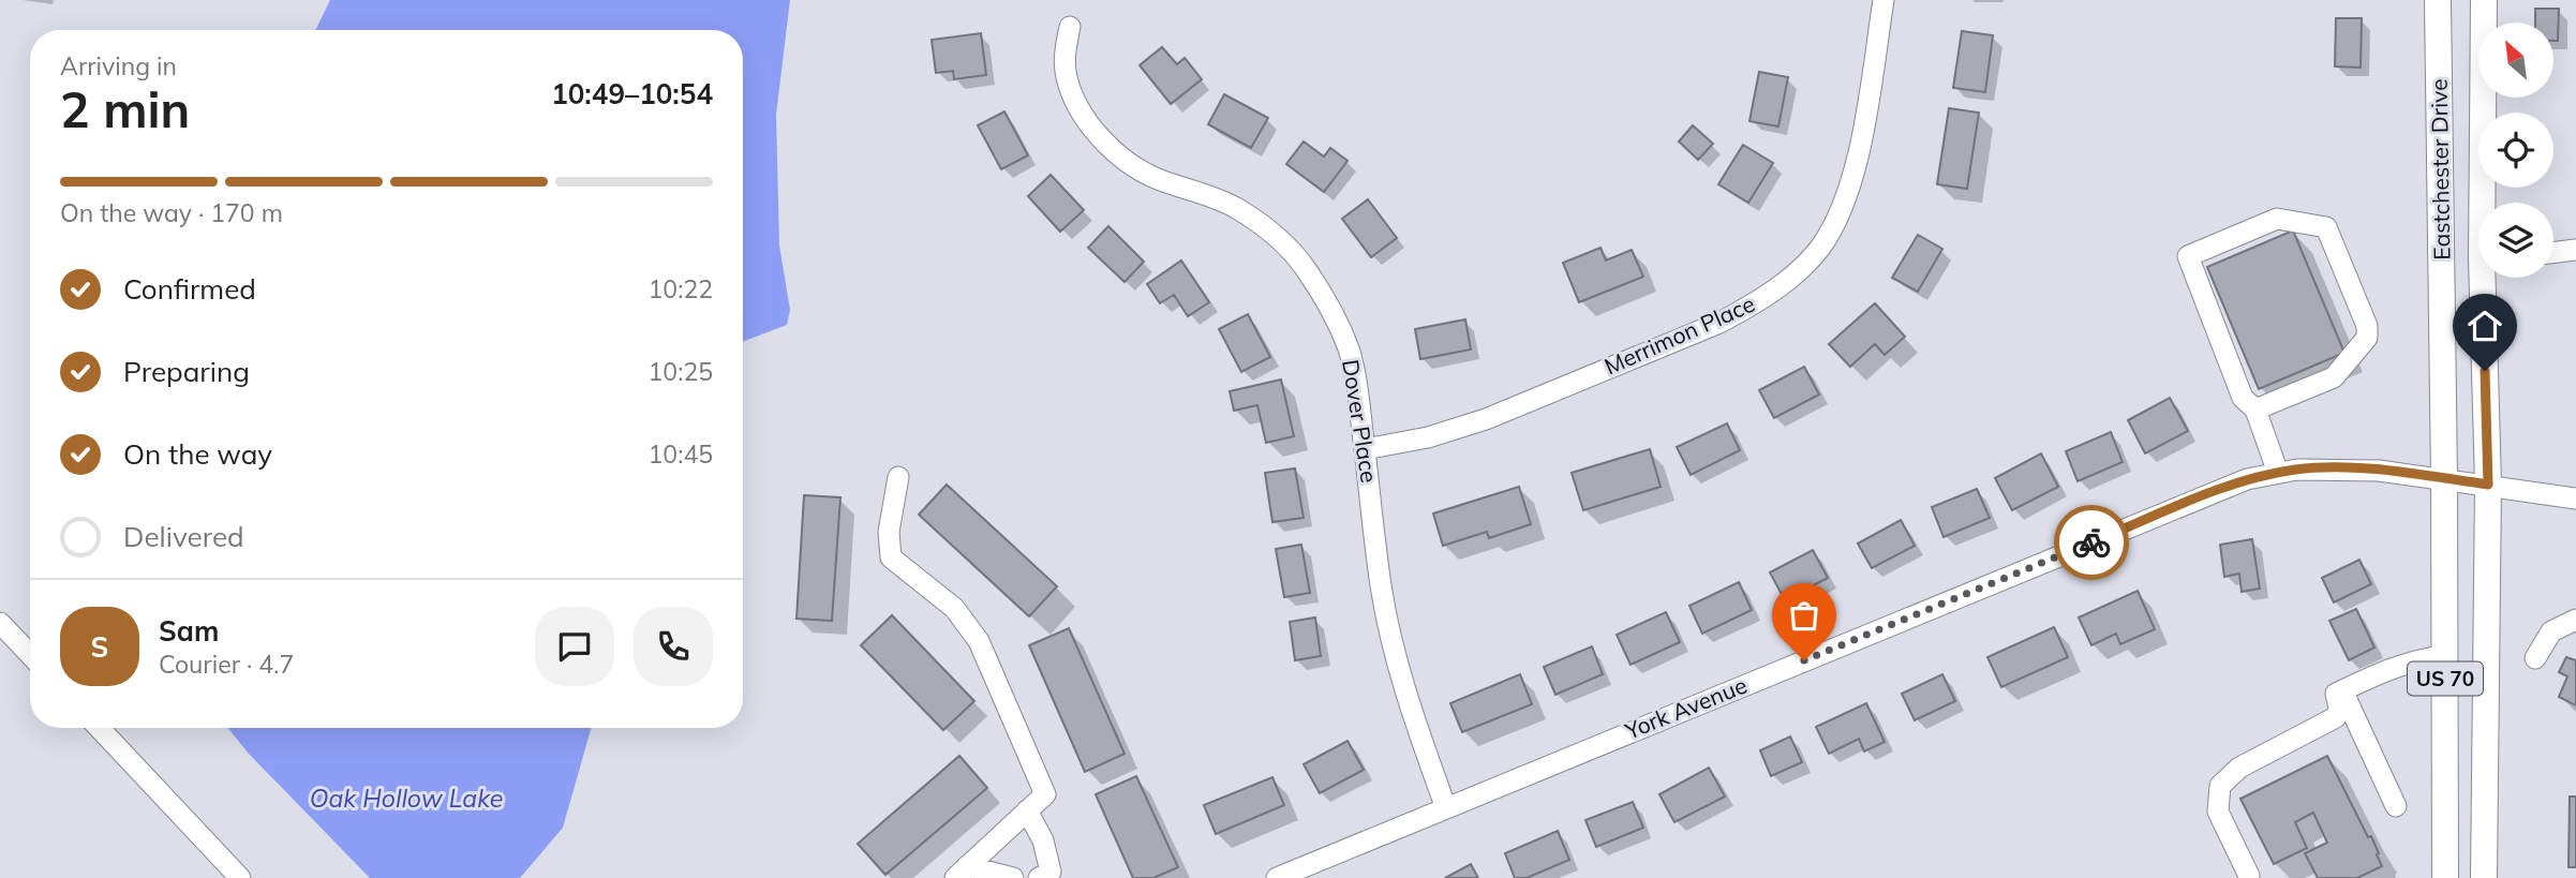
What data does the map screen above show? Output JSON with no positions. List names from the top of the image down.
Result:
{
  "streets": {
    "main road": ["Eastchester Drive", "US 70"],
    "street": ["Merrimon Place", "Dover Place", "York Avenue"]
  },
  "crossings": [
    ["Eastchester Drive", "York Avenue"],
    ["Merrimon Place", "Dover Place"],
    ["Dover Place", "York Avenue"]
  ],
  "water": ["Oak Hollow Lake"],
  "north": "top left",
  "page": {
    "heading": ["2 min", "Arriving in", "10:49–10:54"],
    "panel": ["Sam", "Courier · 4.7"],
    "bar": "On the way · 170 m",
    "list": [
      ["Confirmed", "10:22"],
      ["Preparing", "10:25"],
      ["On the way", "10:45"],
      "Delivered"
    ],
    "round": "S"
  }
}
